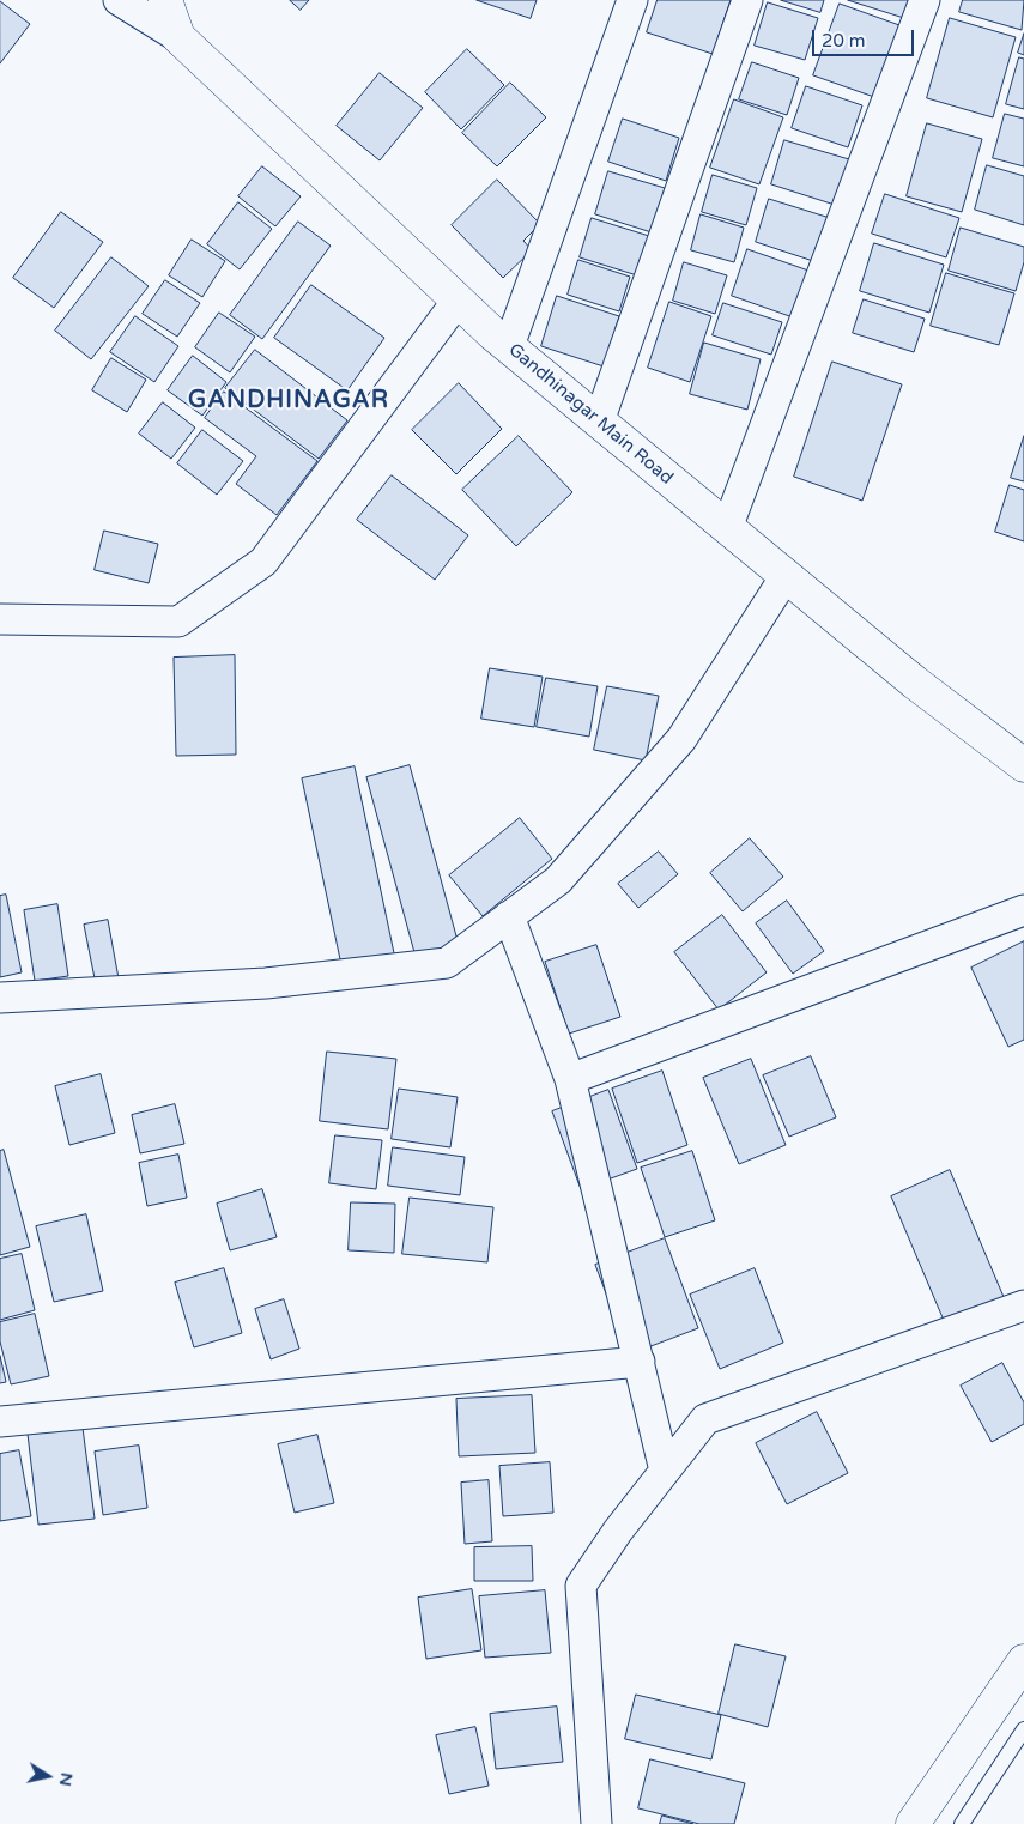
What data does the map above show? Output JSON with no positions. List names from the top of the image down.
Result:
{
  "streets": {
    "street": ["Gandhinagar Main Road"]
  },
  "districts": ["GANDHINAGAR"],
  "scale_bar": "20 m",
  "north": "right"
}
